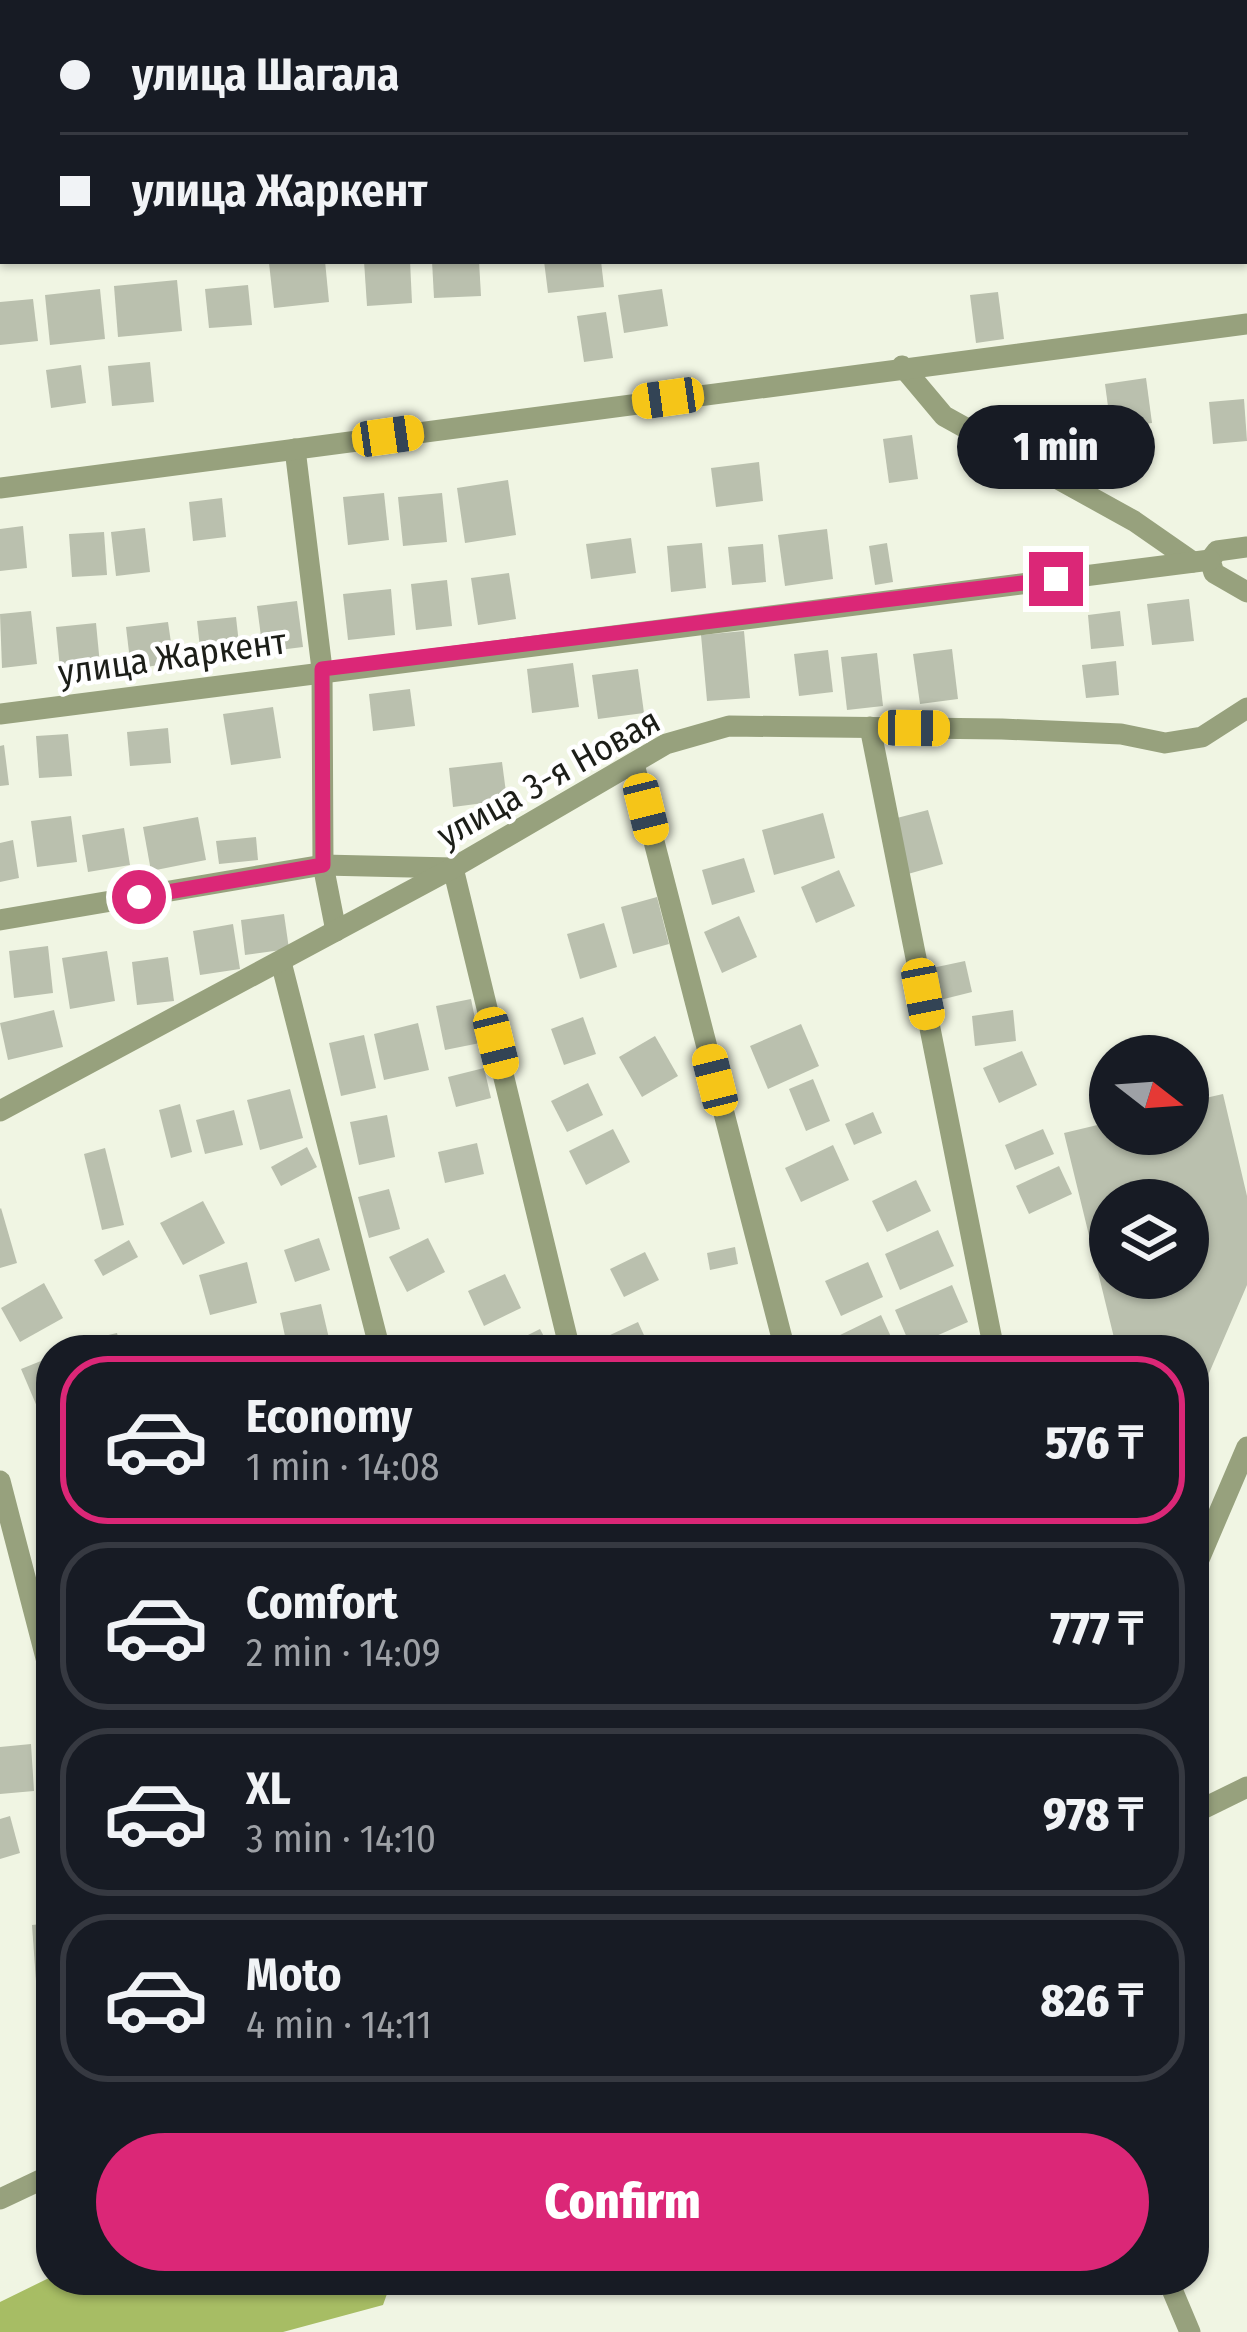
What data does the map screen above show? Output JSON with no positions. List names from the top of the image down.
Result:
{
  "streets": {
    "street": ["улица Жаркент", "улица 3-я Новая"]
  },
  "north": "right",
  "page": {
    "banner": ["улица Шагала", "улица Жаркент"],
    "bubble": "1 min",
    "list": [
      {
        "name": "Economy",
        "note": "1 min · 14:08",
        "value": "576 ₸"
      },
      {
        "name": "Comfort",
        "note": "2 min · 14:09",
        "value": "777 ₸"
      },
      {
        "name": "XL",
        "note": "3 min · 14:10",
        "value": "978 ₸"
      },
      {
        "name": "Moto",
        "note": "4 min · 14:11",
        "value": "826 ₸"
      }
    ],
    "buttons": "Confirm"
  }
}
